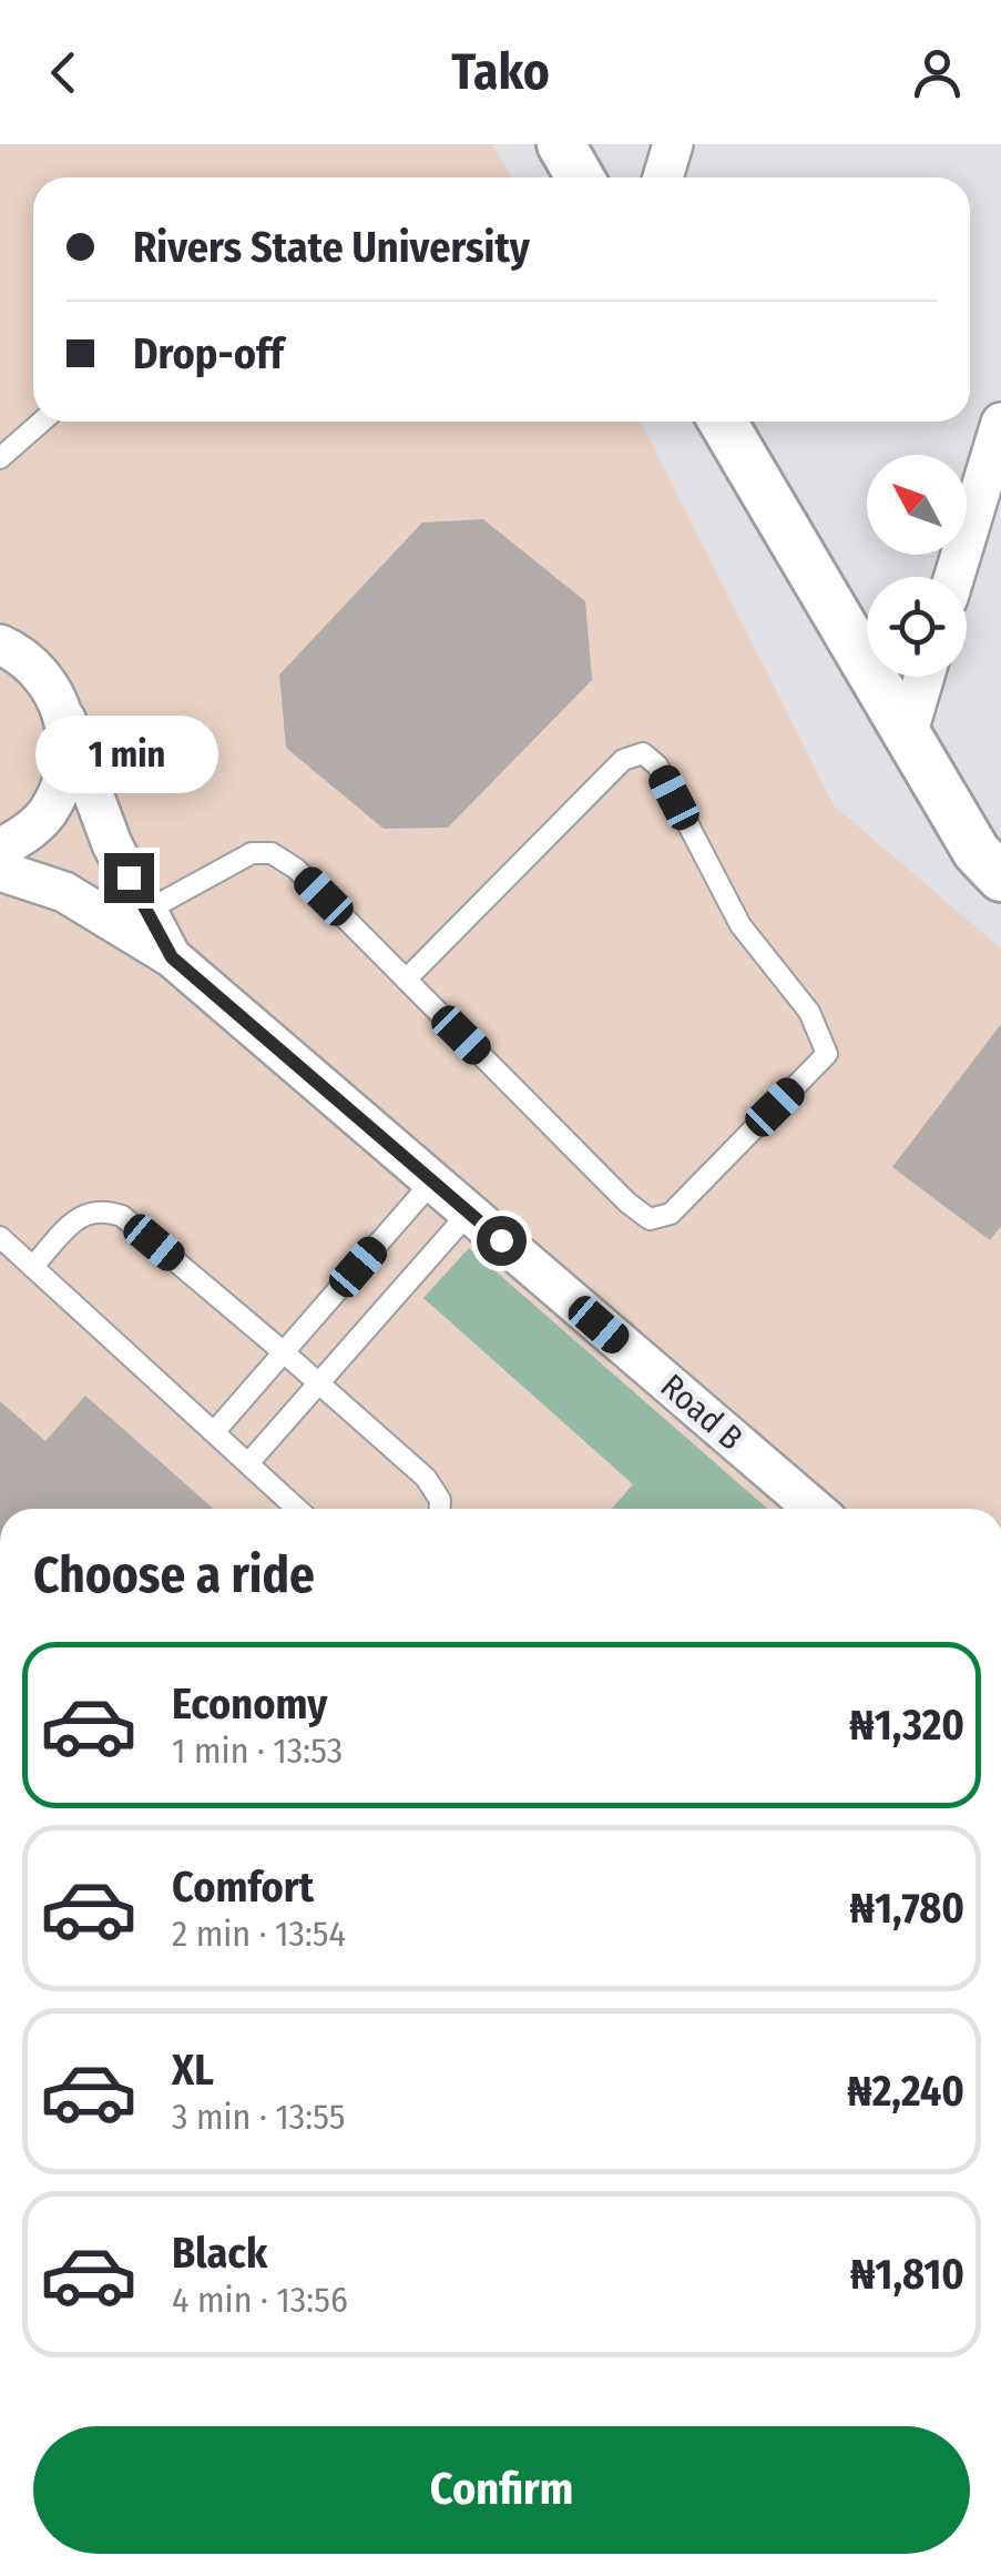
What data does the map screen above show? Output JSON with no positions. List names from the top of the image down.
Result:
{
  "streets": {
    "street": ["Road B"]
  },
  "north": "top left",
  "page": {
    "header": "Tako",
    "banner": ["Rivers State University", "Drop-off"],
    "bubble": "1 min",
    "heading": "Choose a ride",
    "list": [
      {
        "name": "Economy",
        "note": "1 min · 13:53",
        "value": "₦1,320"
      },
      {
        "name": "Comfort",
        "note": "2 min · 13:54",
        "value": "₦1,780"
      },
      {
        "name": "XL",
        "note": "3 min · 13:55",
        "value": "₦2,240"
      },
      {
        "name": "Black",
        "note": "4 min · 13:56",
        "value": "₦1,810"
      }
    ],
    "buttons": "Confirm"
  }
}
